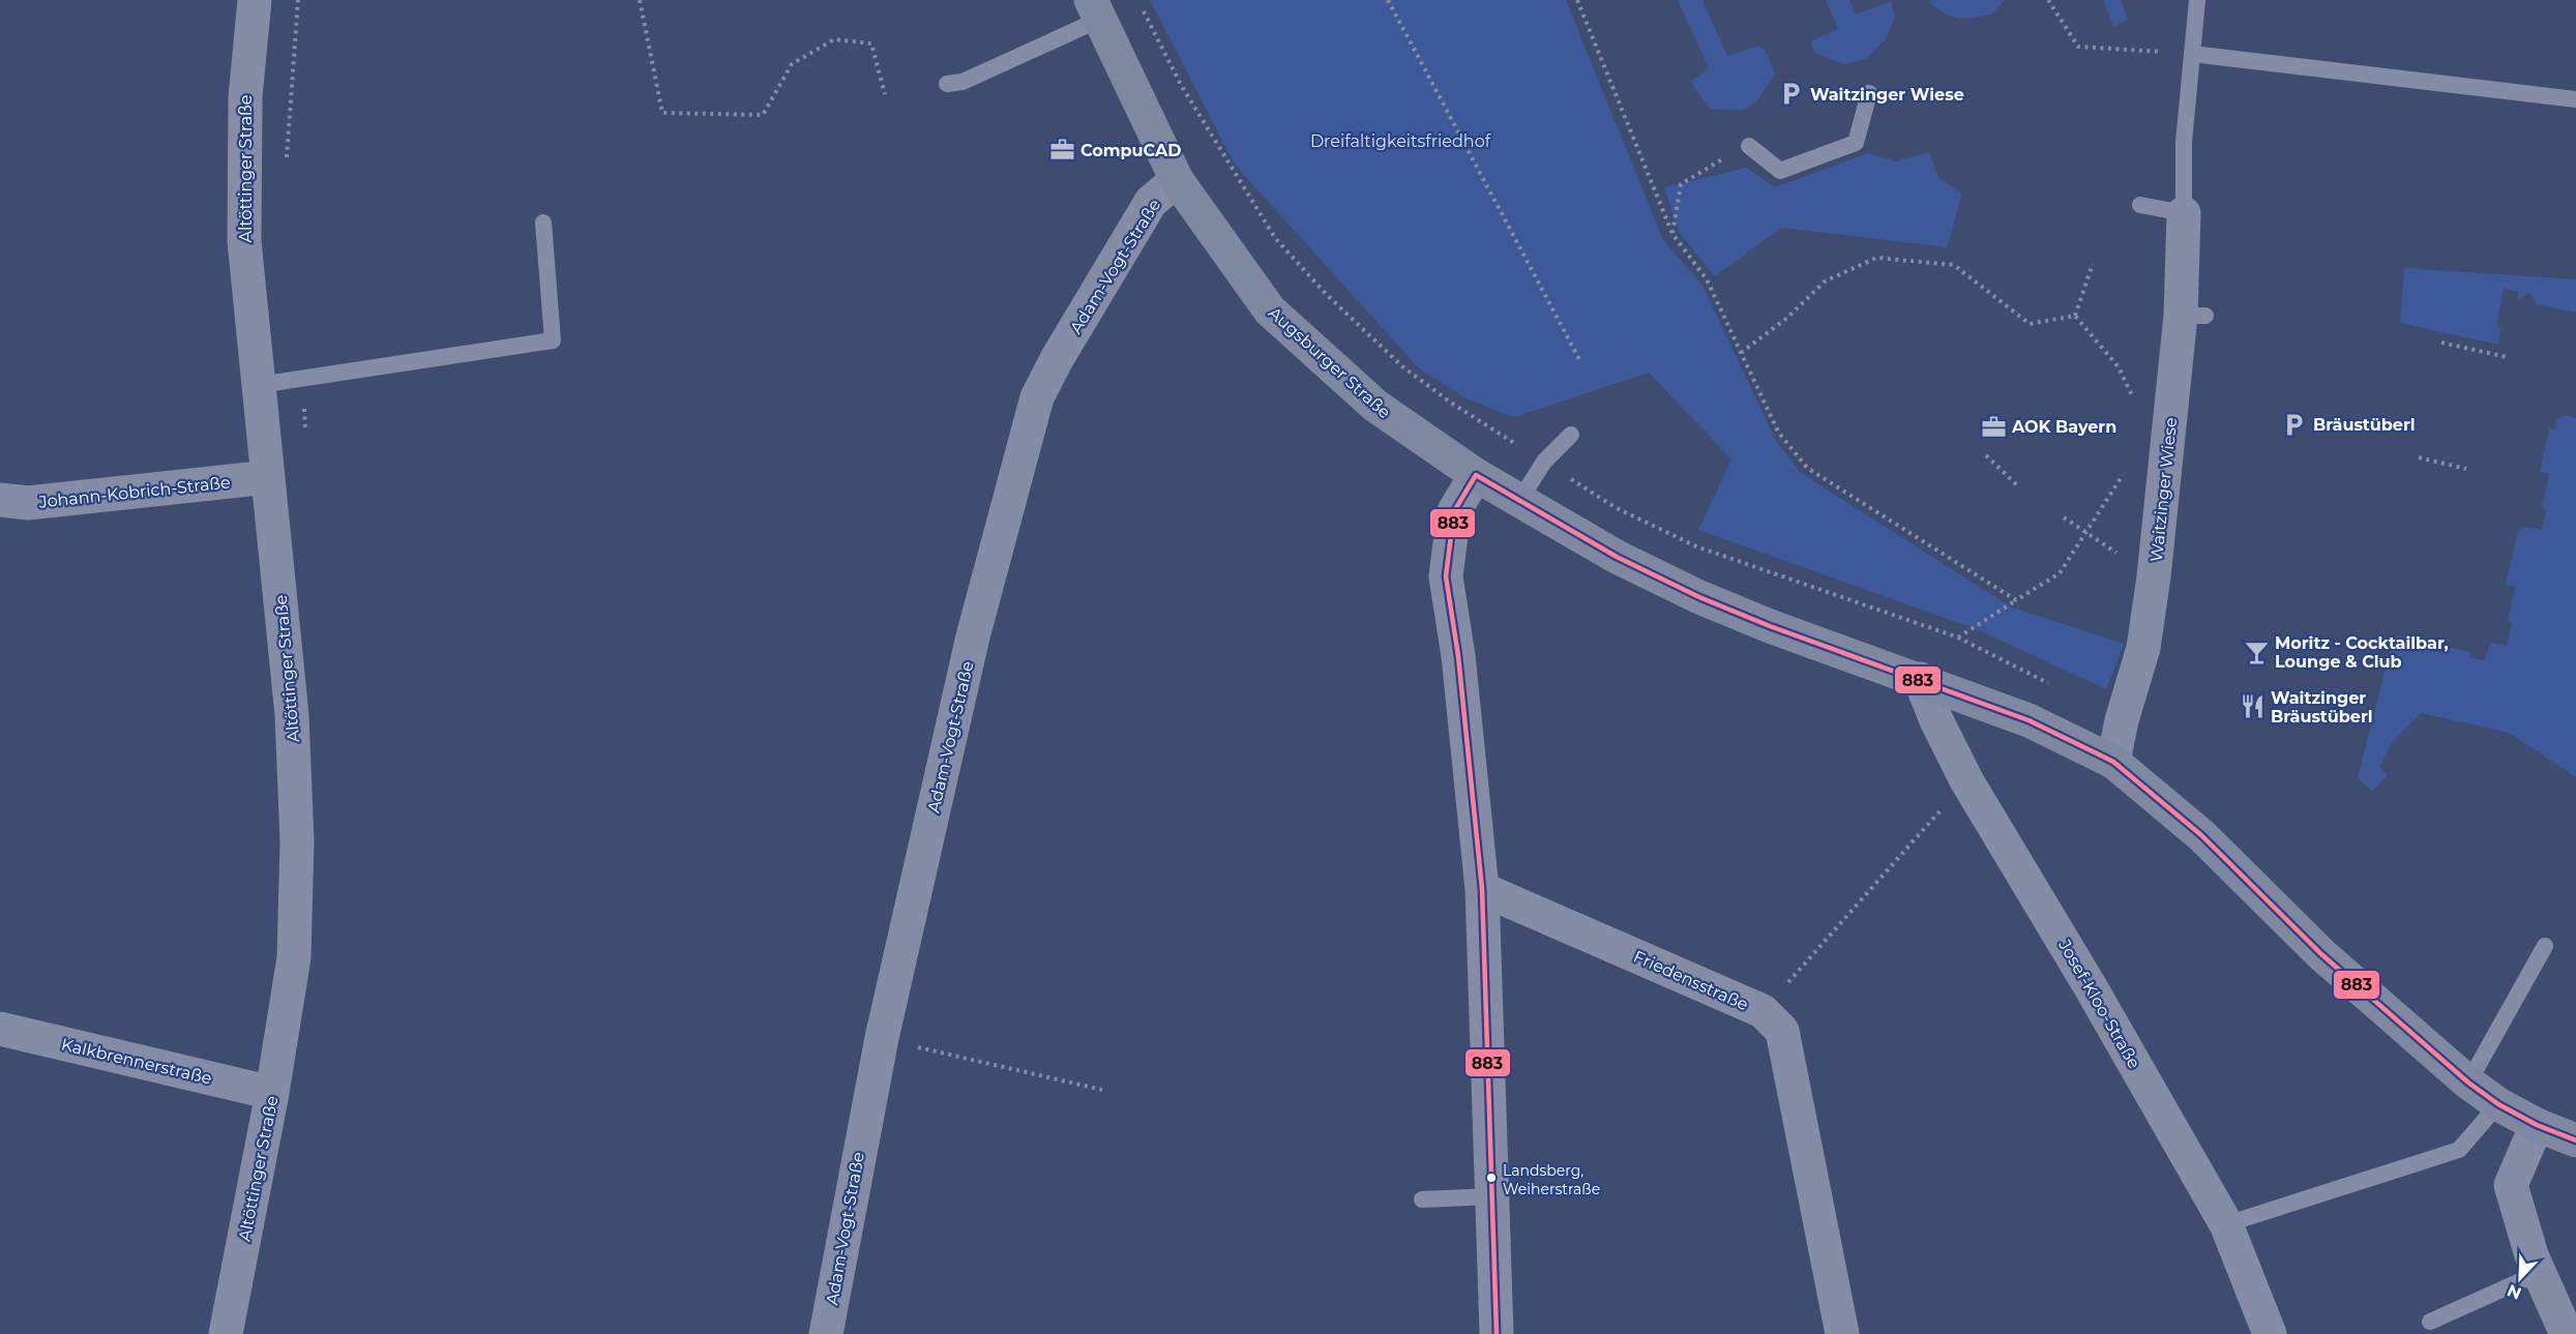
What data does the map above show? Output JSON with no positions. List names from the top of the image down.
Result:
{
  "streets": {
    "street": [
      "Altöttinger Straße",
      "Adam-Vogt-Straße",
      "Augsburger Straße",
      "Waitzinger Wiese",
      "Johann-Kobrich-Straße",
      "Friedensstraße",
      "Josef-Kloo-Straße",
      "Kalkbrennerstraße"
    ]
  },
  "crossings": [
    ["Altöttinger Straße", "Johann-Kobrich-Straße"],
    ["Altöttinger Straße", "Kalkbrennerstraße"],
    ["Adam-Vogt-Straße", "Augsburger Straße"],
    ["Augsburger Straße", "Waitzinger Wiese"],
    ["Augsburger Straße", "Josef-Kloo-Straße"]
  ],
  "parks": ["Dreifaltigkeitsfriedhof"],
  "places": {
    "parking": ["Waitzinger Wiese", "Bräustüberl"],
    "office": ["CompuCAD", "AOK Bayern"],
    "bar": ["Moritz - Cocktailbar, Lounge & Club"],
    "restaurant": ["Waitzinger Bräustüberl"],
    "other": ["Landsberg, Weiherstraße"]
  },
  "lines": ["transit line 883"],
  "north": "bottom left"
}
